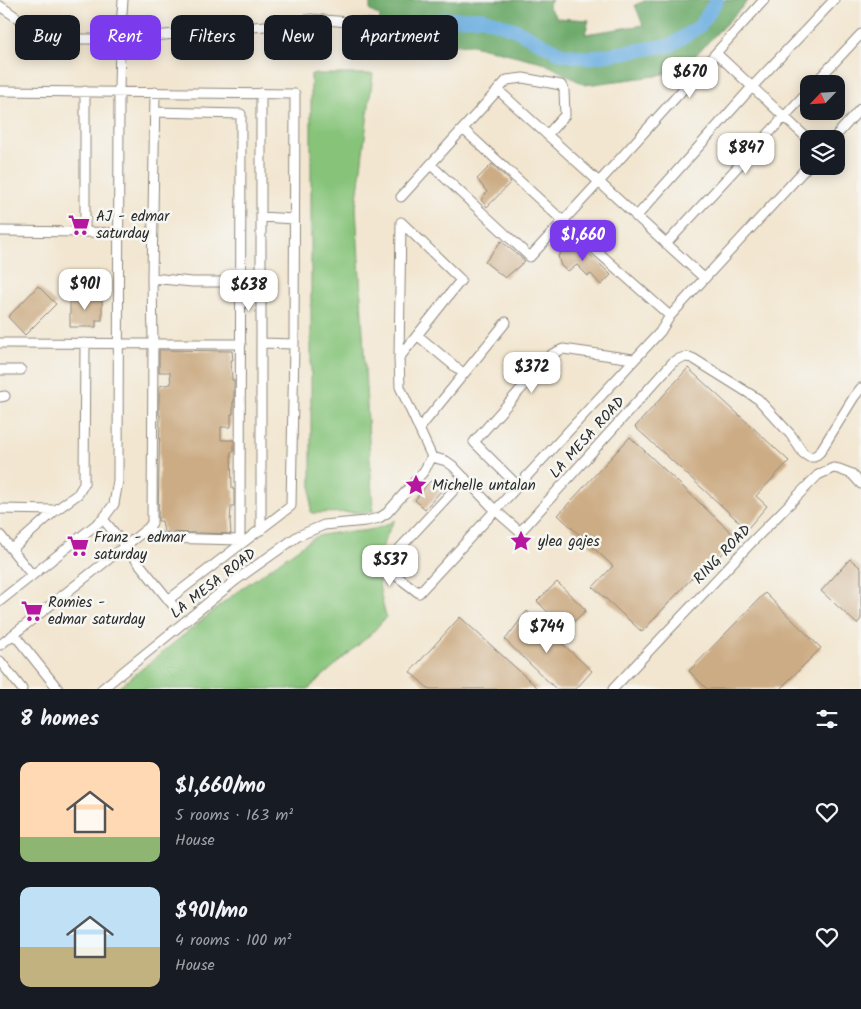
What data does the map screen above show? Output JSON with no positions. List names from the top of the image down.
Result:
{
  "streets": {
    "street": ["LA MESA ROAD", "RING ROAD"]
  },
  "places": {
    "supermarket": ["AJ - edmar saturday", "Franz - edmar saturday", "Romies - edmar saturday"],
    "place": ["Michelle untalan", "ylea gajes"]
  },
  "north": "bottom left",
  "page": {
    "chip": [
      "Buy",
      "Rent",
      "Filters",
      "New",
      "Apartment"
    ],
    "price": [
      "$670",
      "$847",
      "$1,660",
      "$901",
      "$638",
      "$372",
      "$537",
      "$744"
    ],
    "heading": "8 homes",
    "list": [
      {
        "name": "$1,660/mo",
        "note": "5 rooms · 163 m² · House"
      },
      {
        "name": "$901/mo",
        "note": "4 rooms · 100 m² · House"
      }
    ]
  }
}
